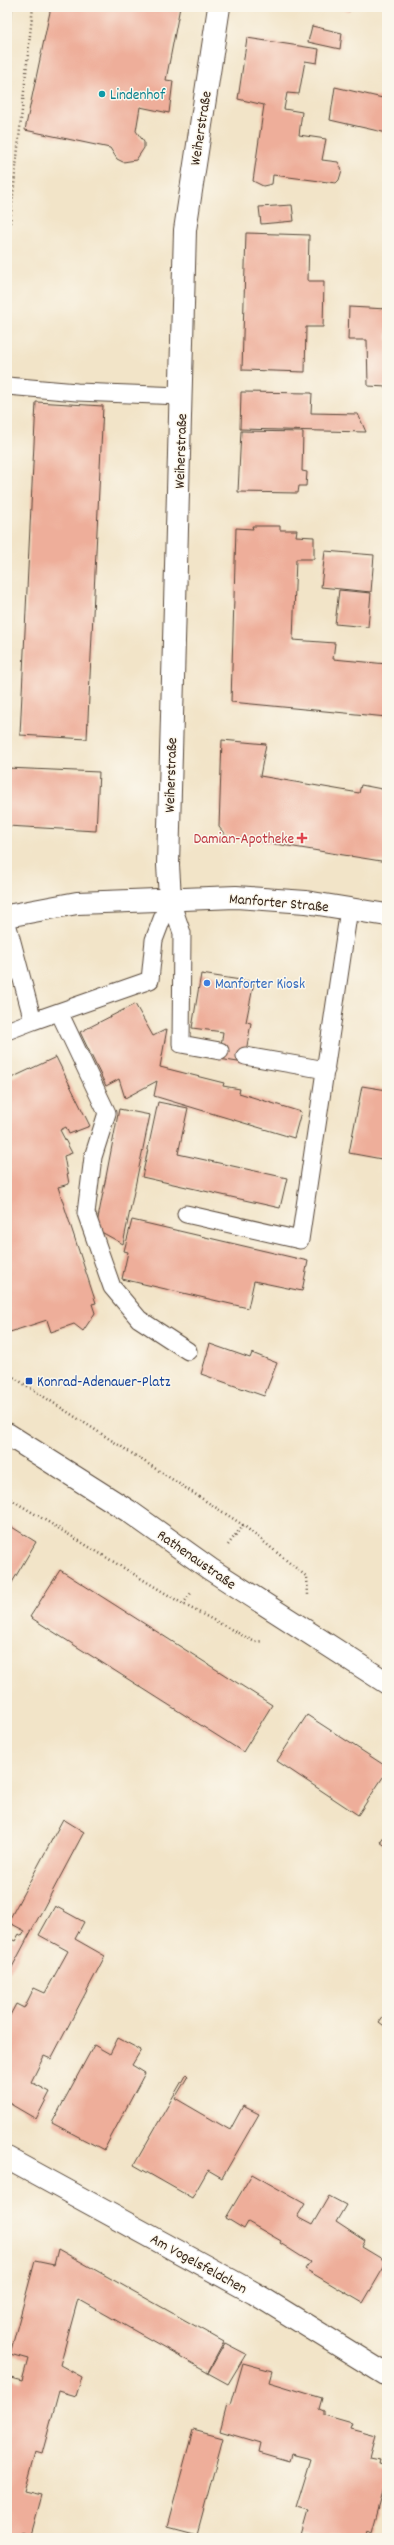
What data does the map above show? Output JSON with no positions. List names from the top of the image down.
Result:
{
  "streets": {
    "street": [
      "Weiherstraße",
      "Manforter Straße",
      "Rathenaustraße",
      "Am Vogelsfeldchen"
    ]
  },
  "crossings": [
    ["Weiherstraße", "Manforter Straße"]
  ],
  "places": {
    "other": ["Lindenhof", "Manforter Kiosk"],
    "health": ["Damian-Apotheke"],
    "transit": ["Konrad-Adenauer-Platz"]
  }
}
